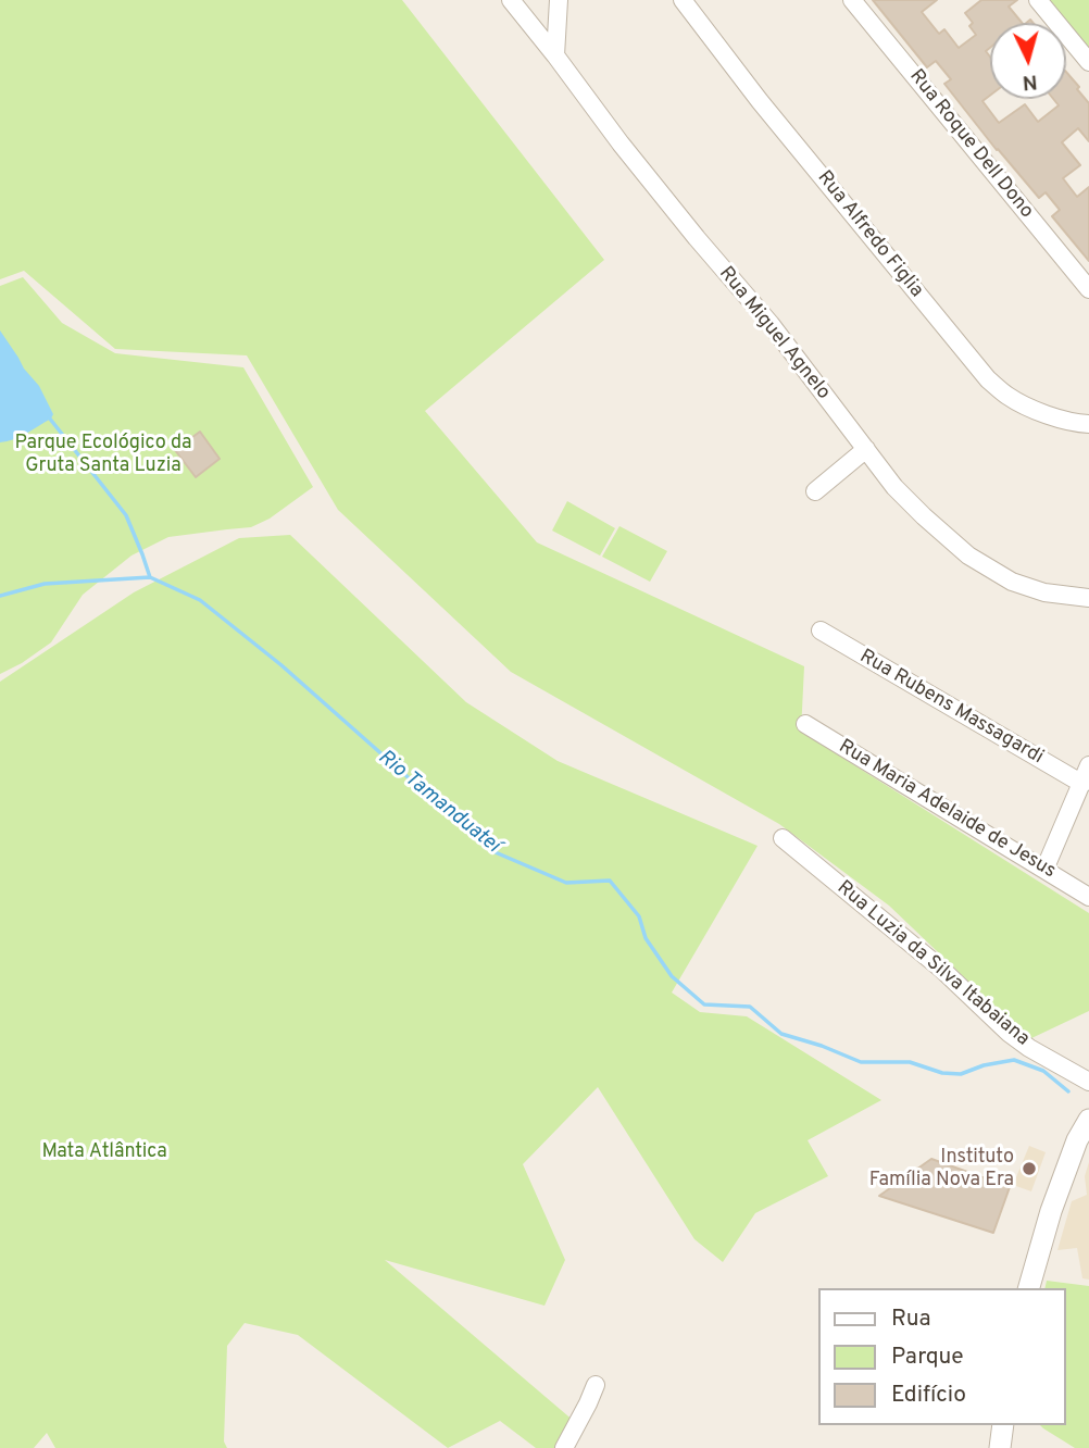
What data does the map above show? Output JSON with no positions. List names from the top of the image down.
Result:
{
  "streets": {
    "street": [
      "Rua Roque Dell Dono",
      "Rua Alfredo Figlia",
      "Rua Miguel Agnelo",
      "Rua Rubens Massagardi",
      "Rua Maria Adelaide de Jesus",
      "Rua Luzia da Silva Itabaiana"
    ]
  },
  "water": ["Rio Tamanduateí"],
  "parks": ["Parque Ecológico da Gruta Santa Luzia", "Mata Atlântica"],
  "places": ["Instituto Família Nova Era"],
  "legend": ["Rua", "Parque", "Edifício"],
  "north": "bottom"
}
